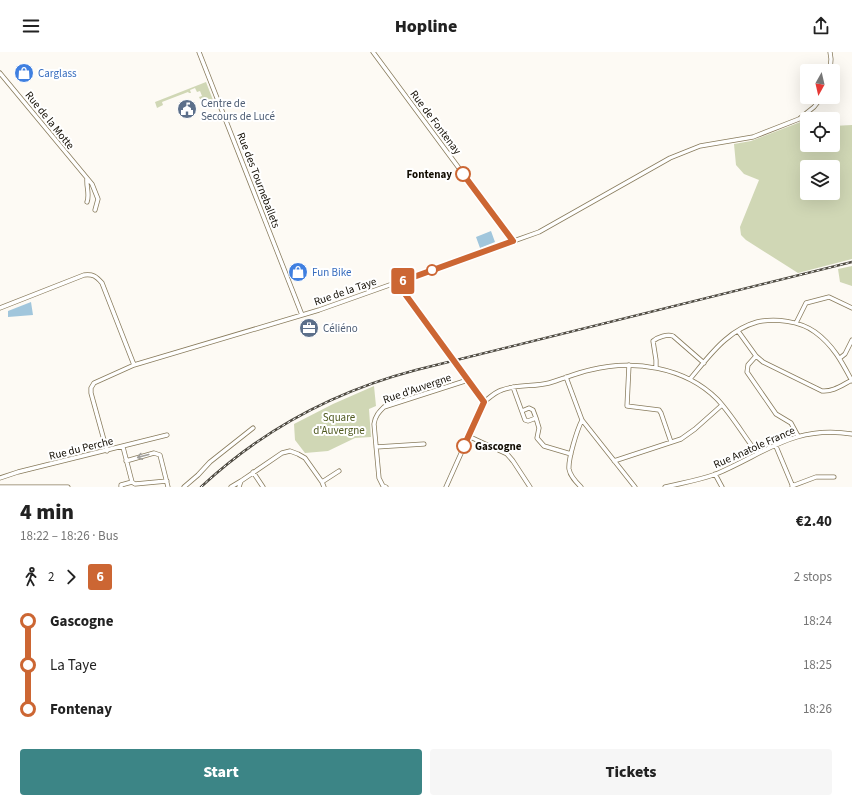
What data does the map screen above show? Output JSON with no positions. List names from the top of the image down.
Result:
{
  "streets": {
    "street": [
      "Rue de la Motte",
      "Rue de Fontenay",
      "Rue des Tourneballets",
      "Rue de la Taye",
      "Rue d'Auvergne",
      "Rue Anatole France",
      "Rue du Perche"
    ]
  },
  "crossings": [
    ["Rue de Fontenay", "Rue de la Taye"],
    ["Rue des Tourneballets", "Rue de la Taye"],
    ["Rue de la Taye", "Rue du Perche"]
  ],
  "parks": ["Square d'Auvergne"],
  "places": {
    "shop": ["Carglass", "Fun Bike"],
    "public building": ["Centre de Secours de Lucé"],
    "other": ["Fontenay", "Gascogne"],
    "office": ["Céliéno"]
  },
  "lines": ["bus line 6"],
  "north": "bottom",
  "page": {
    "header": "Hopline",
    "on_map": "6",
    "heading": ["4 min", "18:22 – 18:26 · Bus", "€2.40"],
    "legs": ["2", "6", "2 stops"],
    "list": [
      {
        "name": "Gascogne",
        "value": "18:24"
      },
      {
        "name": "La Taye",
        "value": "18:25"
      },
      {
        "name": "Fontenay",
        "value": "18:26"
      }
    ],
    "buttons": ["Start", "Tickets"]
  }
}
